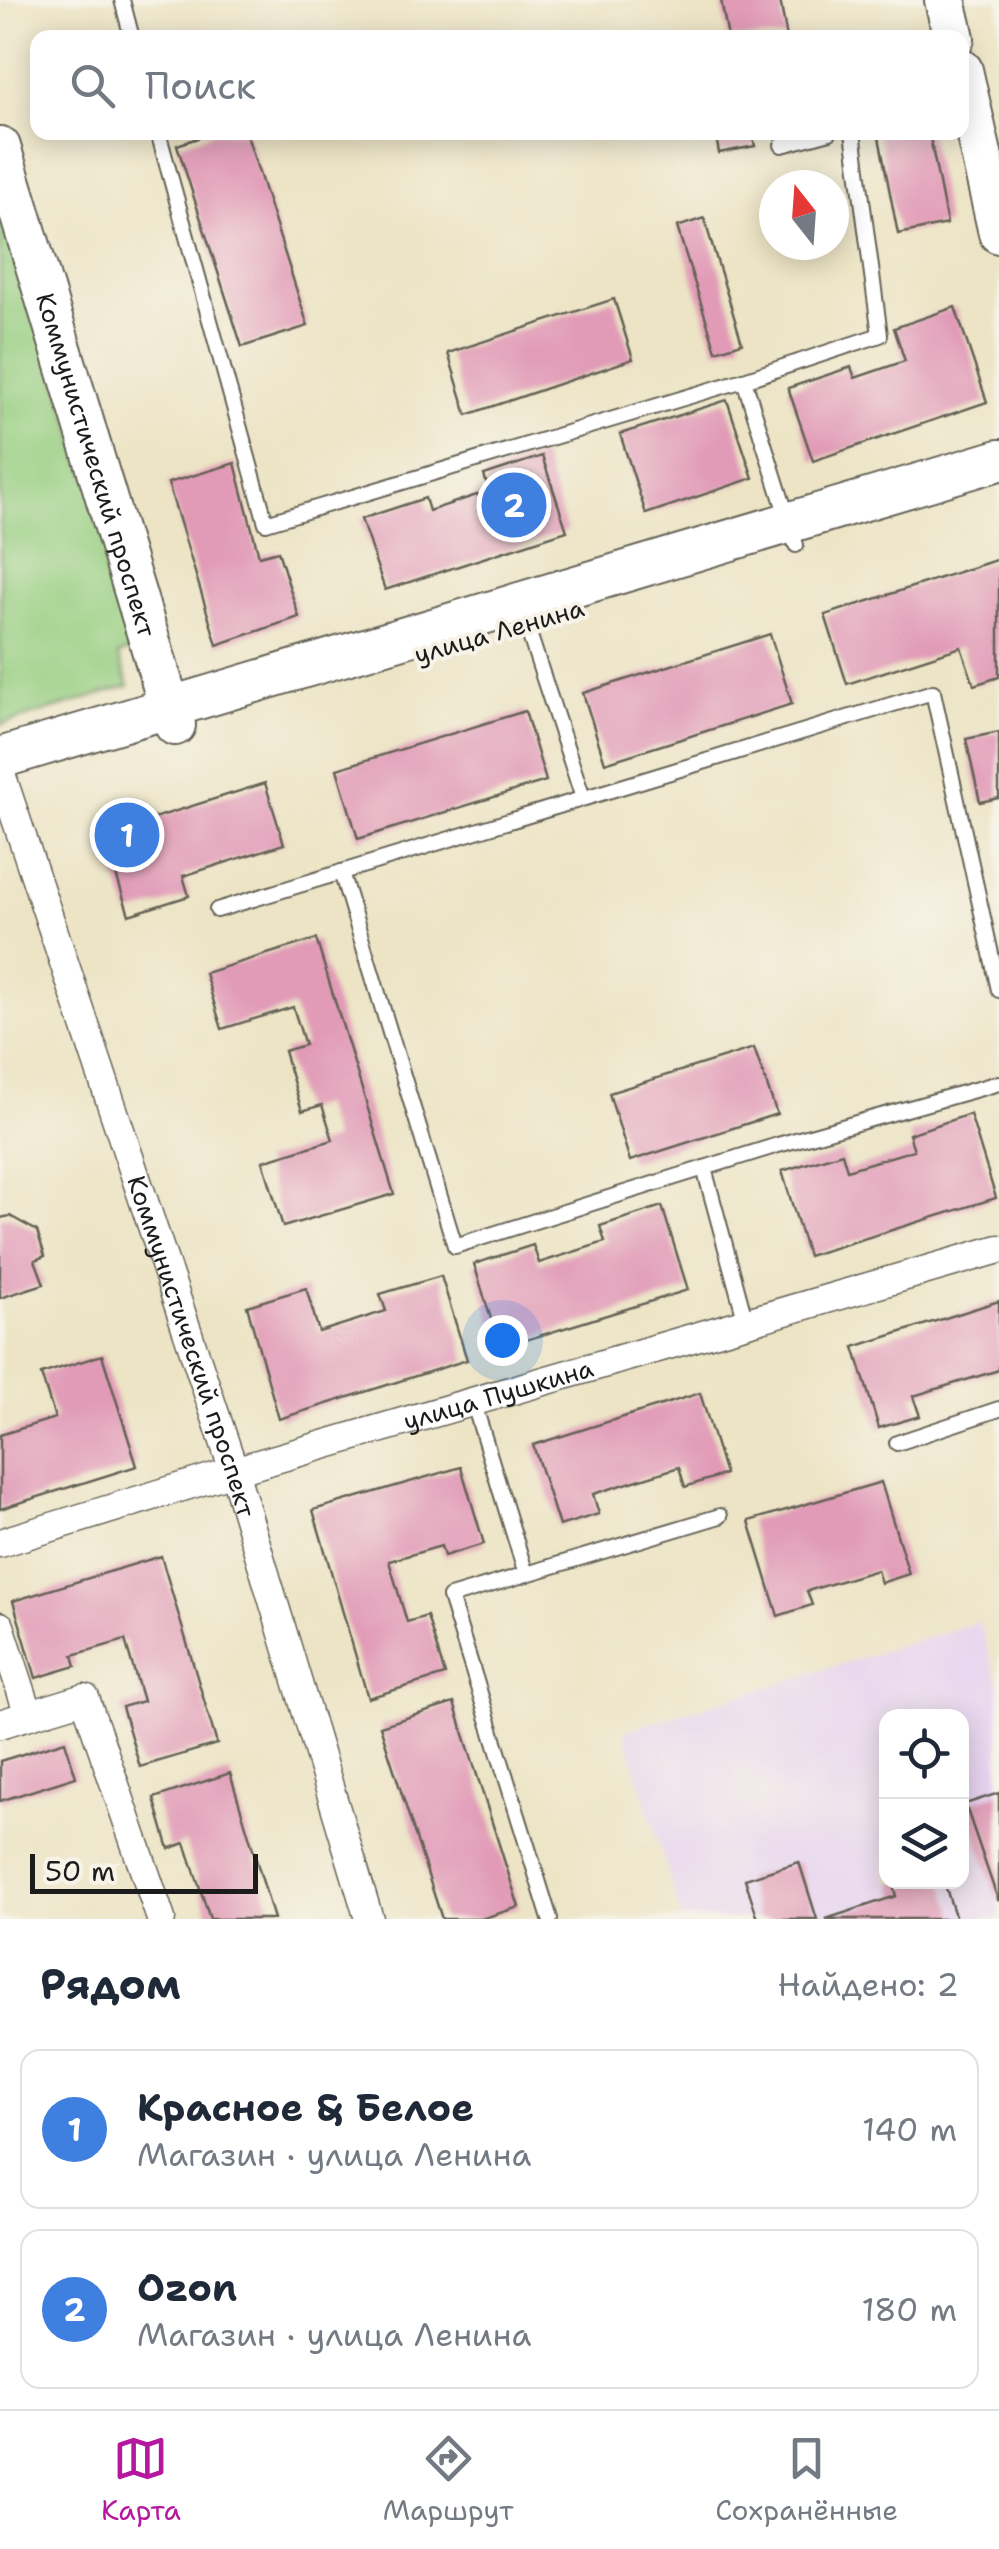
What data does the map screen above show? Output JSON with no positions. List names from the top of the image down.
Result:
{
  "streets": {
    "main road": ["Коммунистический проспект", "улица Ленина"],
    "street": ["улица Пушкина"]
  },
  "crossings": [
    ["Коммунистический проспект", "улица Ленина"],
    ["Коммунистический проспект", "улица Пушкина"]
  ],
  "scale_bar": "50 m",
  "north": "top",
  "page": {
    "search": "Поиск",
    "pins": ["2", "1"],
    "scale": "50 m",
    "heading": ["Рядом", "Найдено: 2"],
    "list": [
      {
        "mark": "1",
        "name": "Красное & Белое",
        "note": "Магазин · улица Ленина",
        "value": "140 m"
      },
      {
        "mark": "2",
        "name": "Ozon",
        "note": "Магазин · улица Ленина",
        "value": "180 m"
      }
    ],
    "nav": ["Карта", "Маршрут", "Сохранённые"]
  }
}
